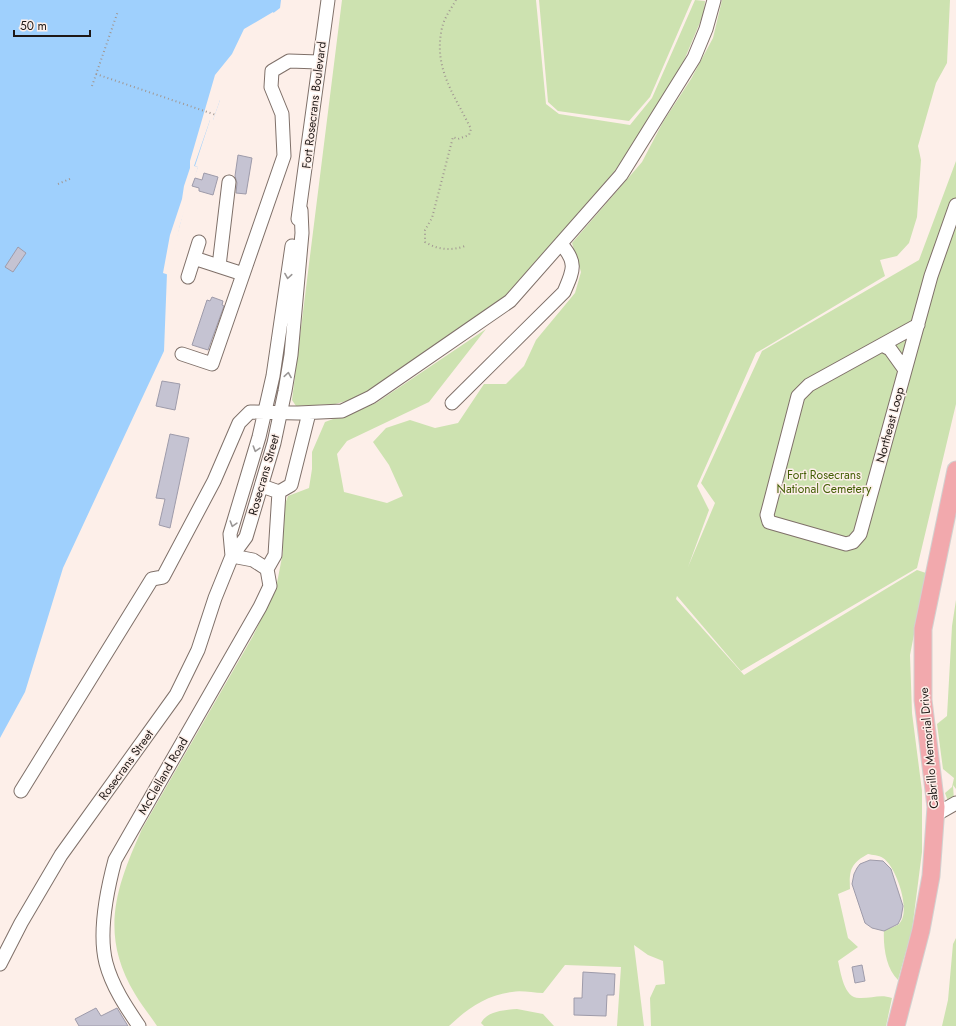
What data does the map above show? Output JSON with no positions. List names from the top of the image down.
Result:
{
  "streets": {
    "main road": ["Cabrillo Memorial Drive"],
    "street": [
      "Fort Rosecrans Boulevard",
      "Northeast Loop",
      "Rosecrans Street",
      "McClelland Road"
    ]
  },
  "crossings": [
    ["Fort Rosecrans Boulevard", "Rosecrans Street"]
  ],
  "parks": ["Fort Rosecrans National Cemetery"],
  "scale_bar": "50 m"
}
